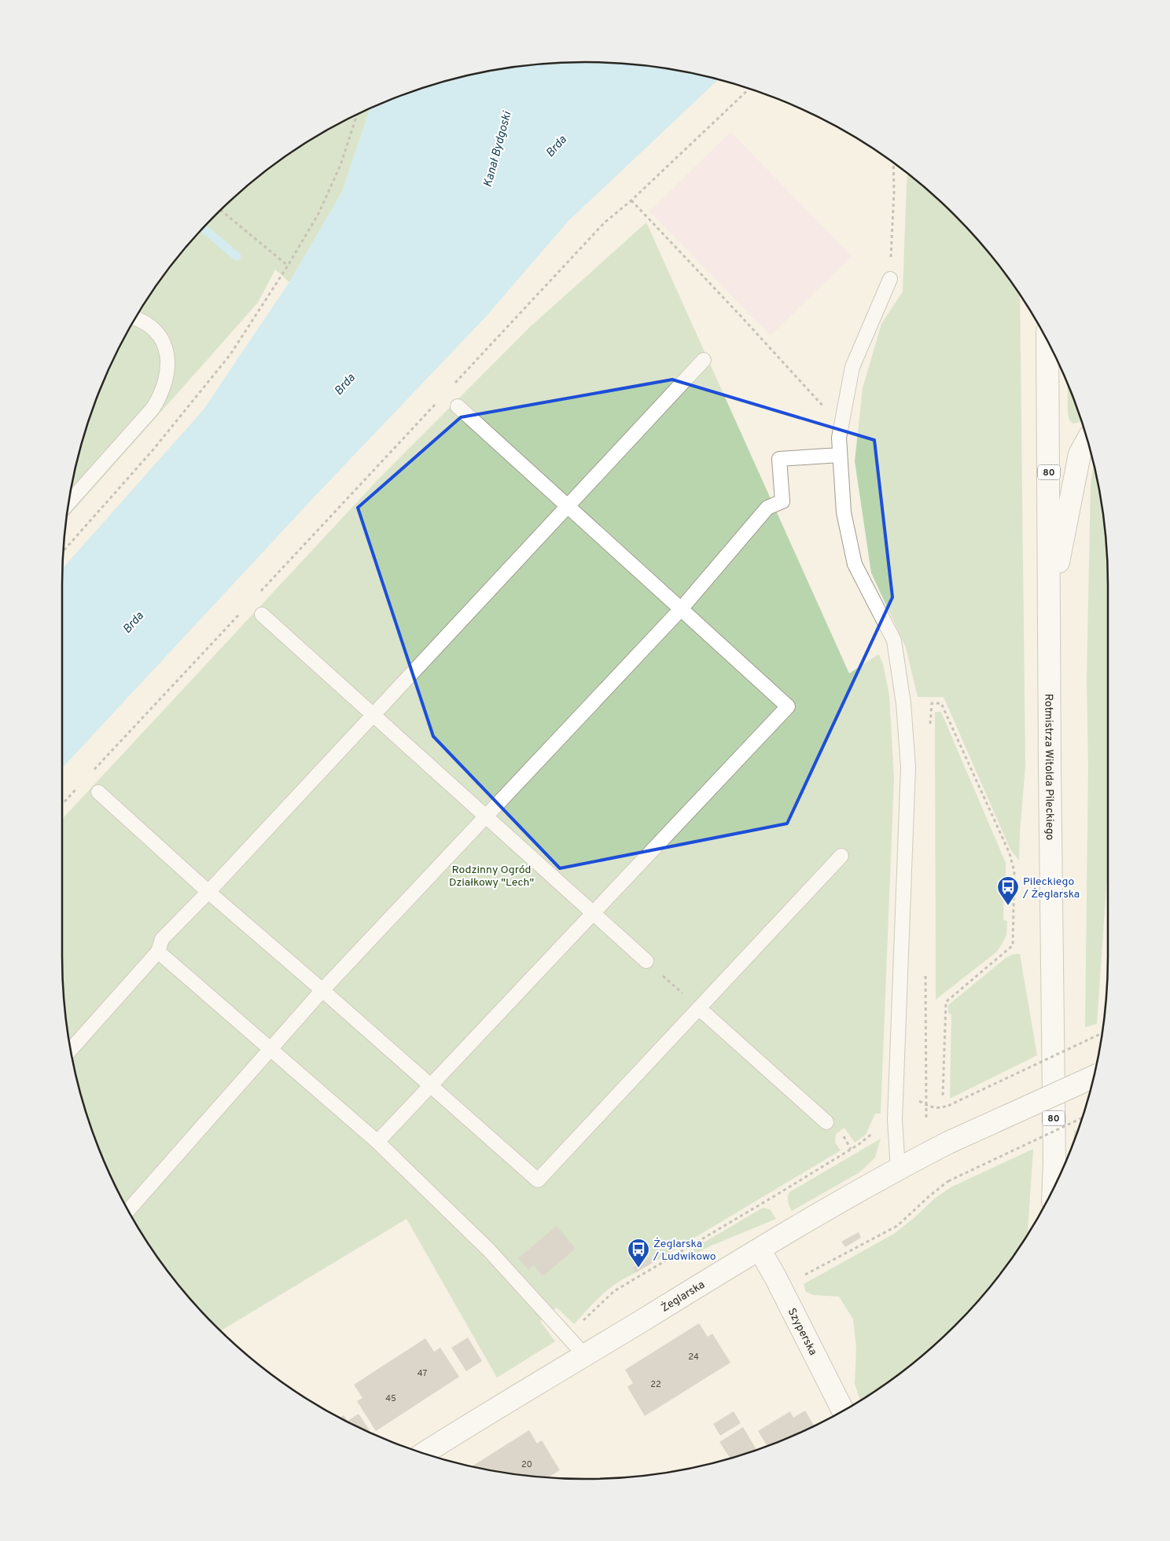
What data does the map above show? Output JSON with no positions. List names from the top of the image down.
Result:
{
  "streets": {
    "main road": [
      "80",
      "Rotmistrza Witolda Pileckiego",
      "Żeglarska",
      "Szyperska"
    ]
  },
  "crossings": [
    ["Żeglarska", "Szyperska"]
  ],
  "water": ["Brda", "Kanał Bydgoski"],
  "parks": ["Rodzinny Ogród Działkowy \"Lech\""],
  "places": {
    "bus stop": ["Pileckiego / Żeglarska", "Żeglarska / Ludwikowo"]
  },
  "house_numbers": [
    "24",
    "47",
    "22",
    "45",
    "20"
  ]
}
